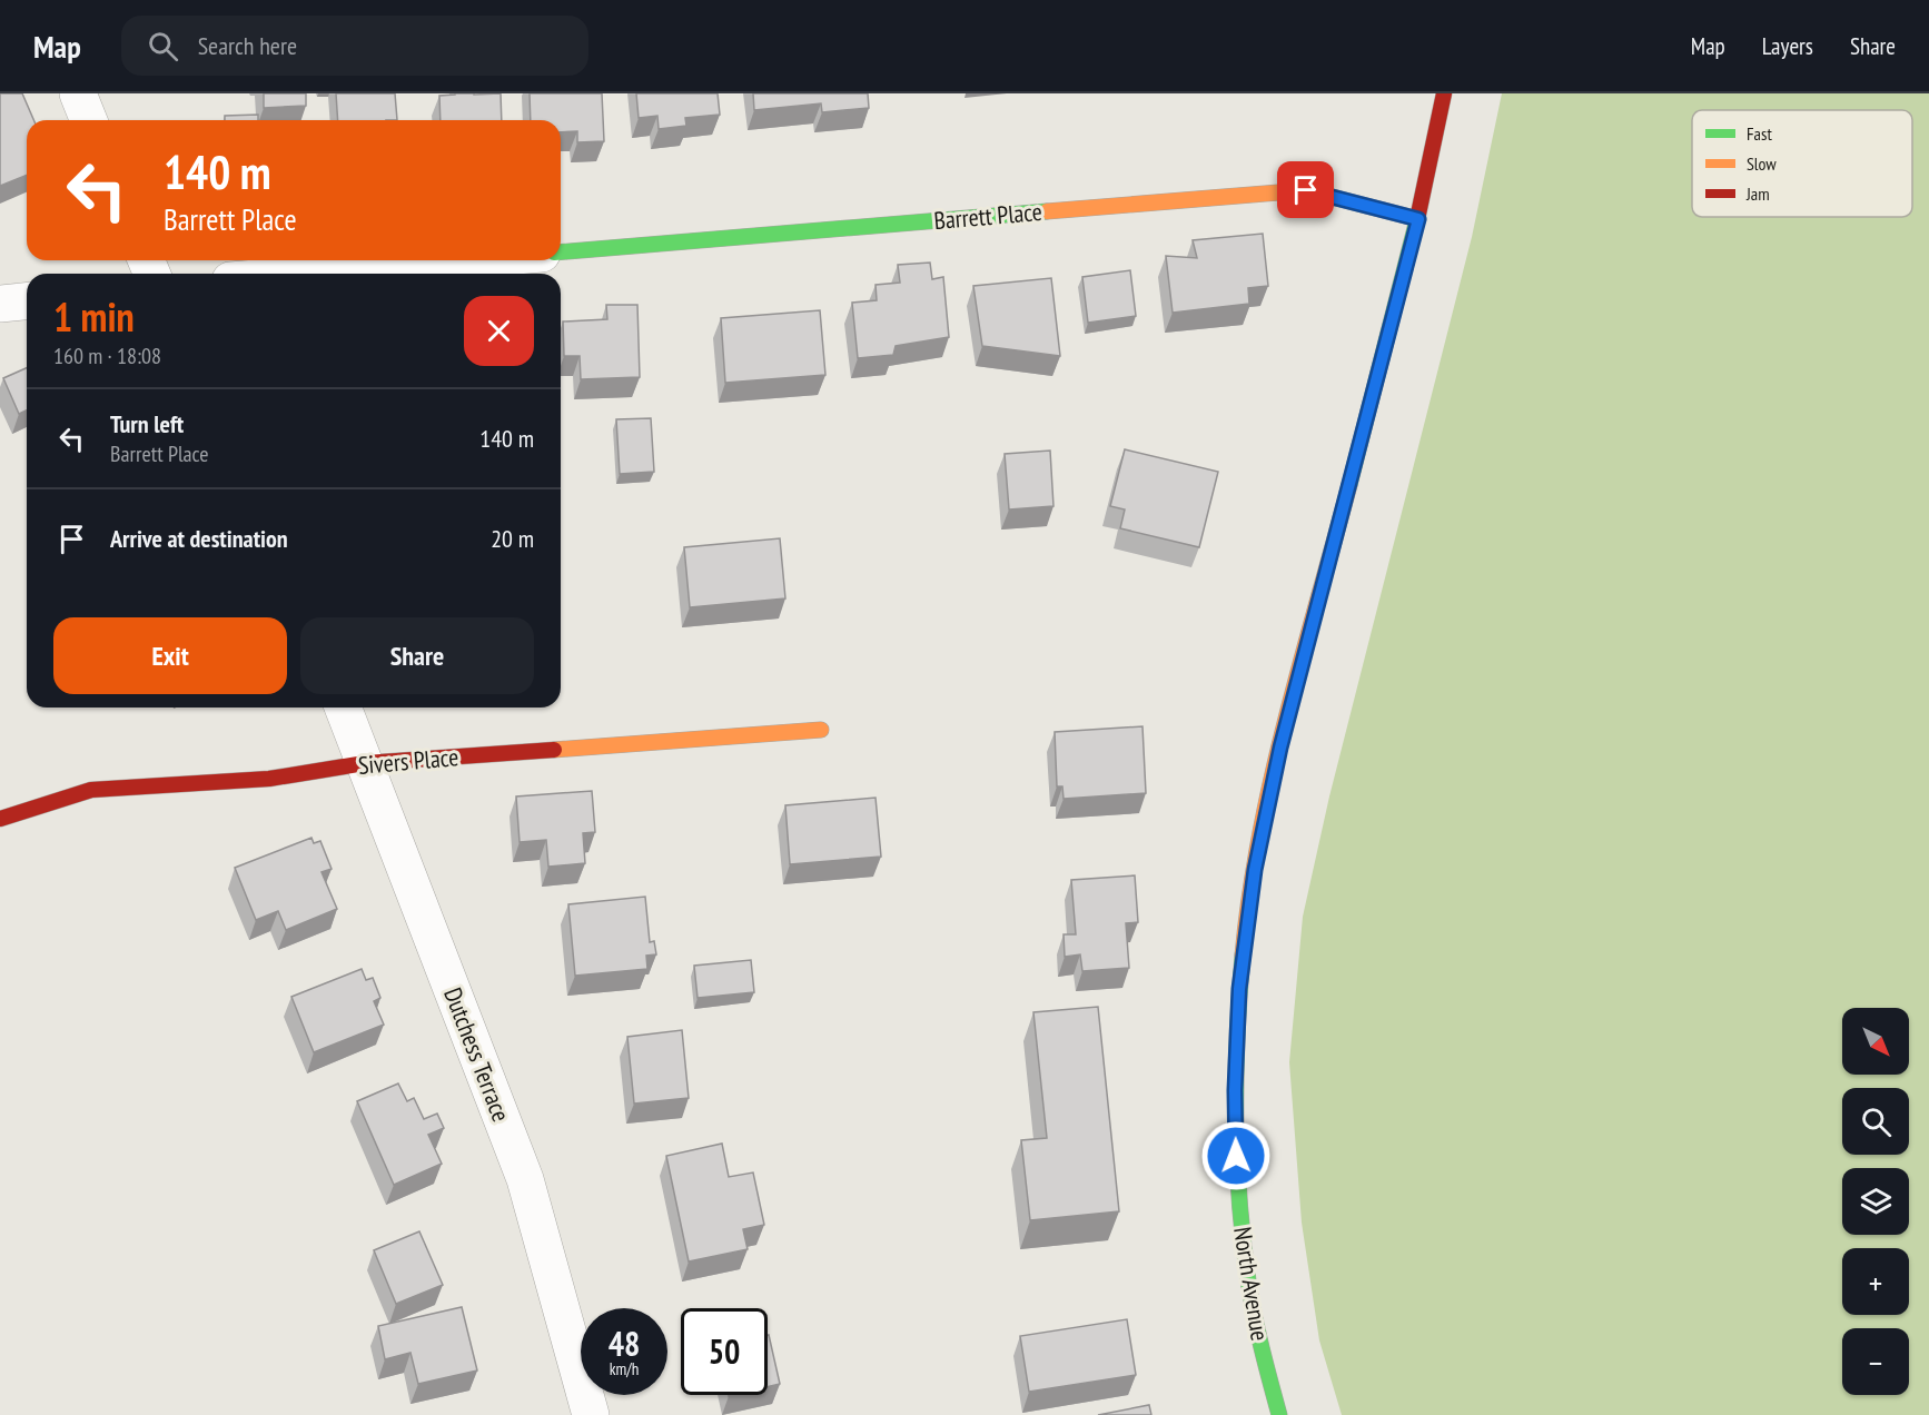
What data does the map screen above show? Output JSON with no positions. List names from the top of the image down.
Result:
{
  "streets": {
    "street": [
      "Barrett Place",
      "Sivers Place",
      "Dutchess Terrace",
      "North Avenue"
    ]
  },
  "crossings": [
    ["Barrett Place", "North Avenue"],
    ["Sivers Place", "Dutchess Terrace"]
  ],
  "legend": ["Fast", "Slow", "Jam"],
  "north": "bottom right",
  "page": {
    "header": "Map",
    "search": "Search here",
    "nav": ["Map", "Layers", "Share"],
    "turn": ["140 m", "Barrett Place"],
    "heading": ["1 min", "160 m · 18:08"],
    "list": [
      {
        "name": "Turn left",
        "note": "Barrett Place",
        "value": "140 m"
      },
      {
        "name": "Arrive at destination",
        "value": "20 m"
      }
    ],
    "buttons": ["Exit", "Share"],
    "map_buttons": ["+", "−"],
    "speed": "48 km/h",
    "limit": "50"
  }
}
